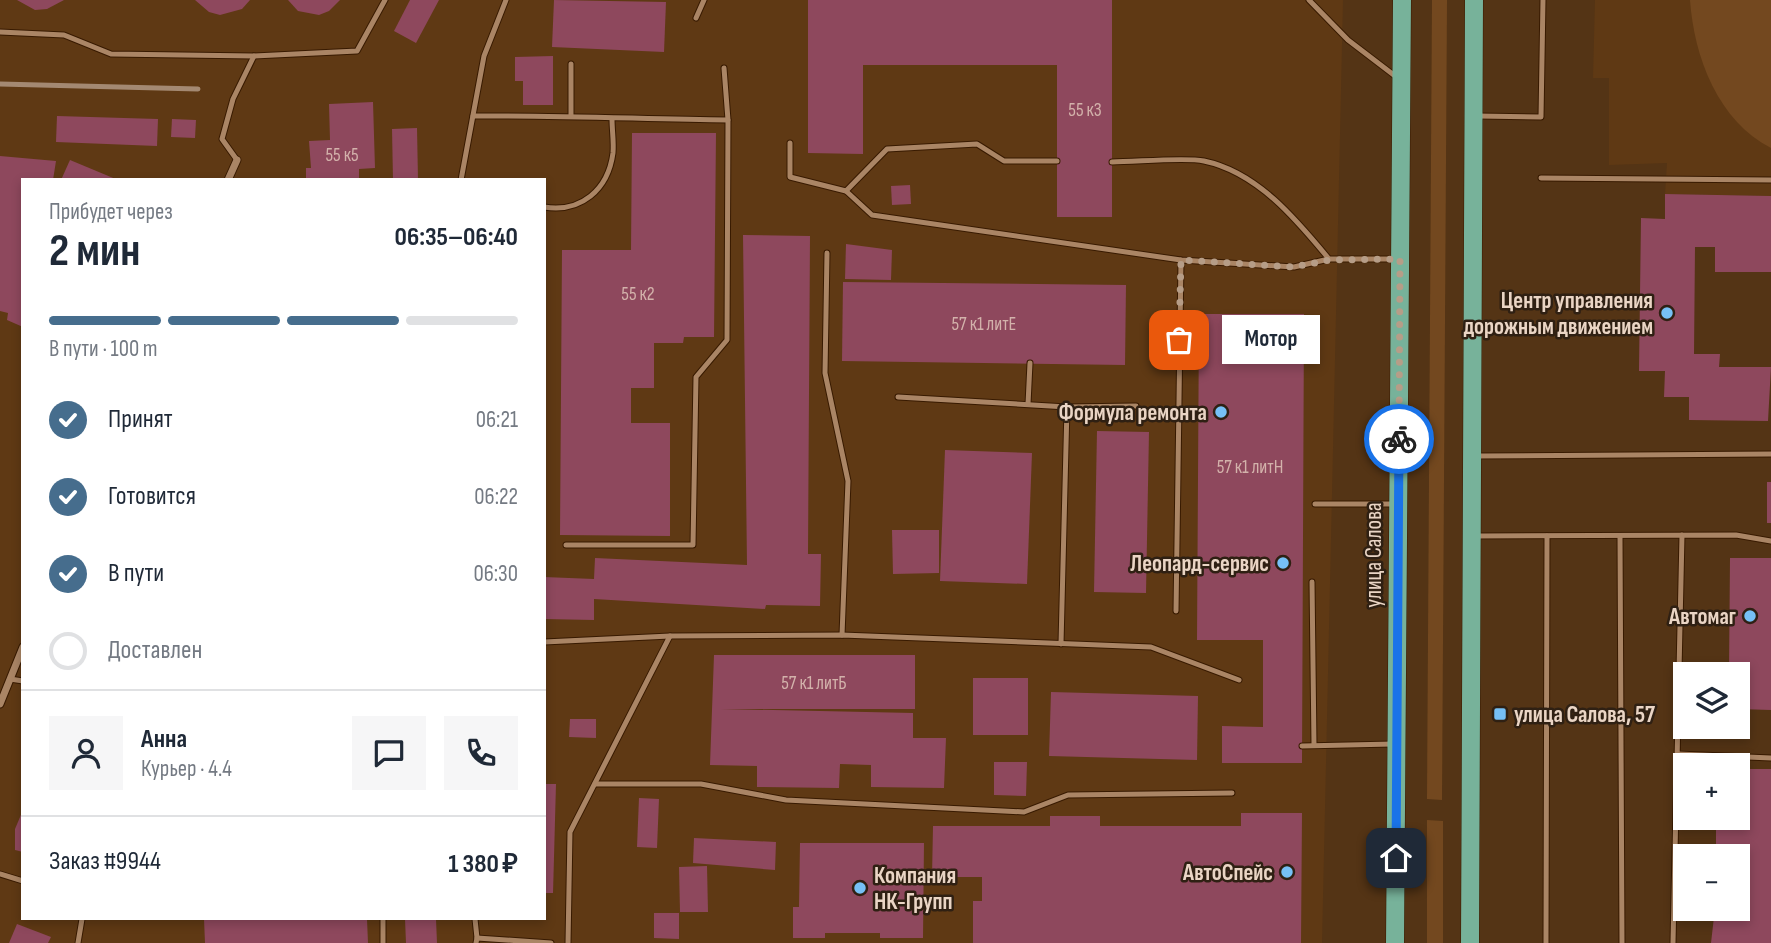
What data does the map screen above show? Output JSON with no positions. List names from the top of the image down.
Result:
{
  "streets": {
    "main road": ["улица Салова"]
  },
  "places": {
    "other": [
      "Центр управления дорожным движением",
      "Мотор",
      "Формула ремонта",
      "Леопард-сервис",
      "Автомаг",
      "АвтоСпейс",
      "Компания НК-Групп"
    ],
    "transit": ["улица Салова, 57"]
  },
  "house_numbers": [
    "55 к3",
    "55 к5",
    "55 к2",
    "57 к1 литЕ",
    "57 к1 литН",
    "57 к1 литБ"
  ],
  "page": {
    "heading": ["2 мин", "Прибудет через", "06:35–06:40"],
    "panel": [
      "Анна",
      "Курьер · 4.4",
      "Заказ #9944",
      "1 380 ₽"
    ],
    "bar": "В пути · 100 m",
    "bubble": "Мотор",
    "list": [
      ["Принят", "06:21"],
      ["Готовится", "06:22"],
      ["В пути", "06:30"],
      "Доставлен"
    ],
    "map_buttons": ["+", "−"]
  }
}
